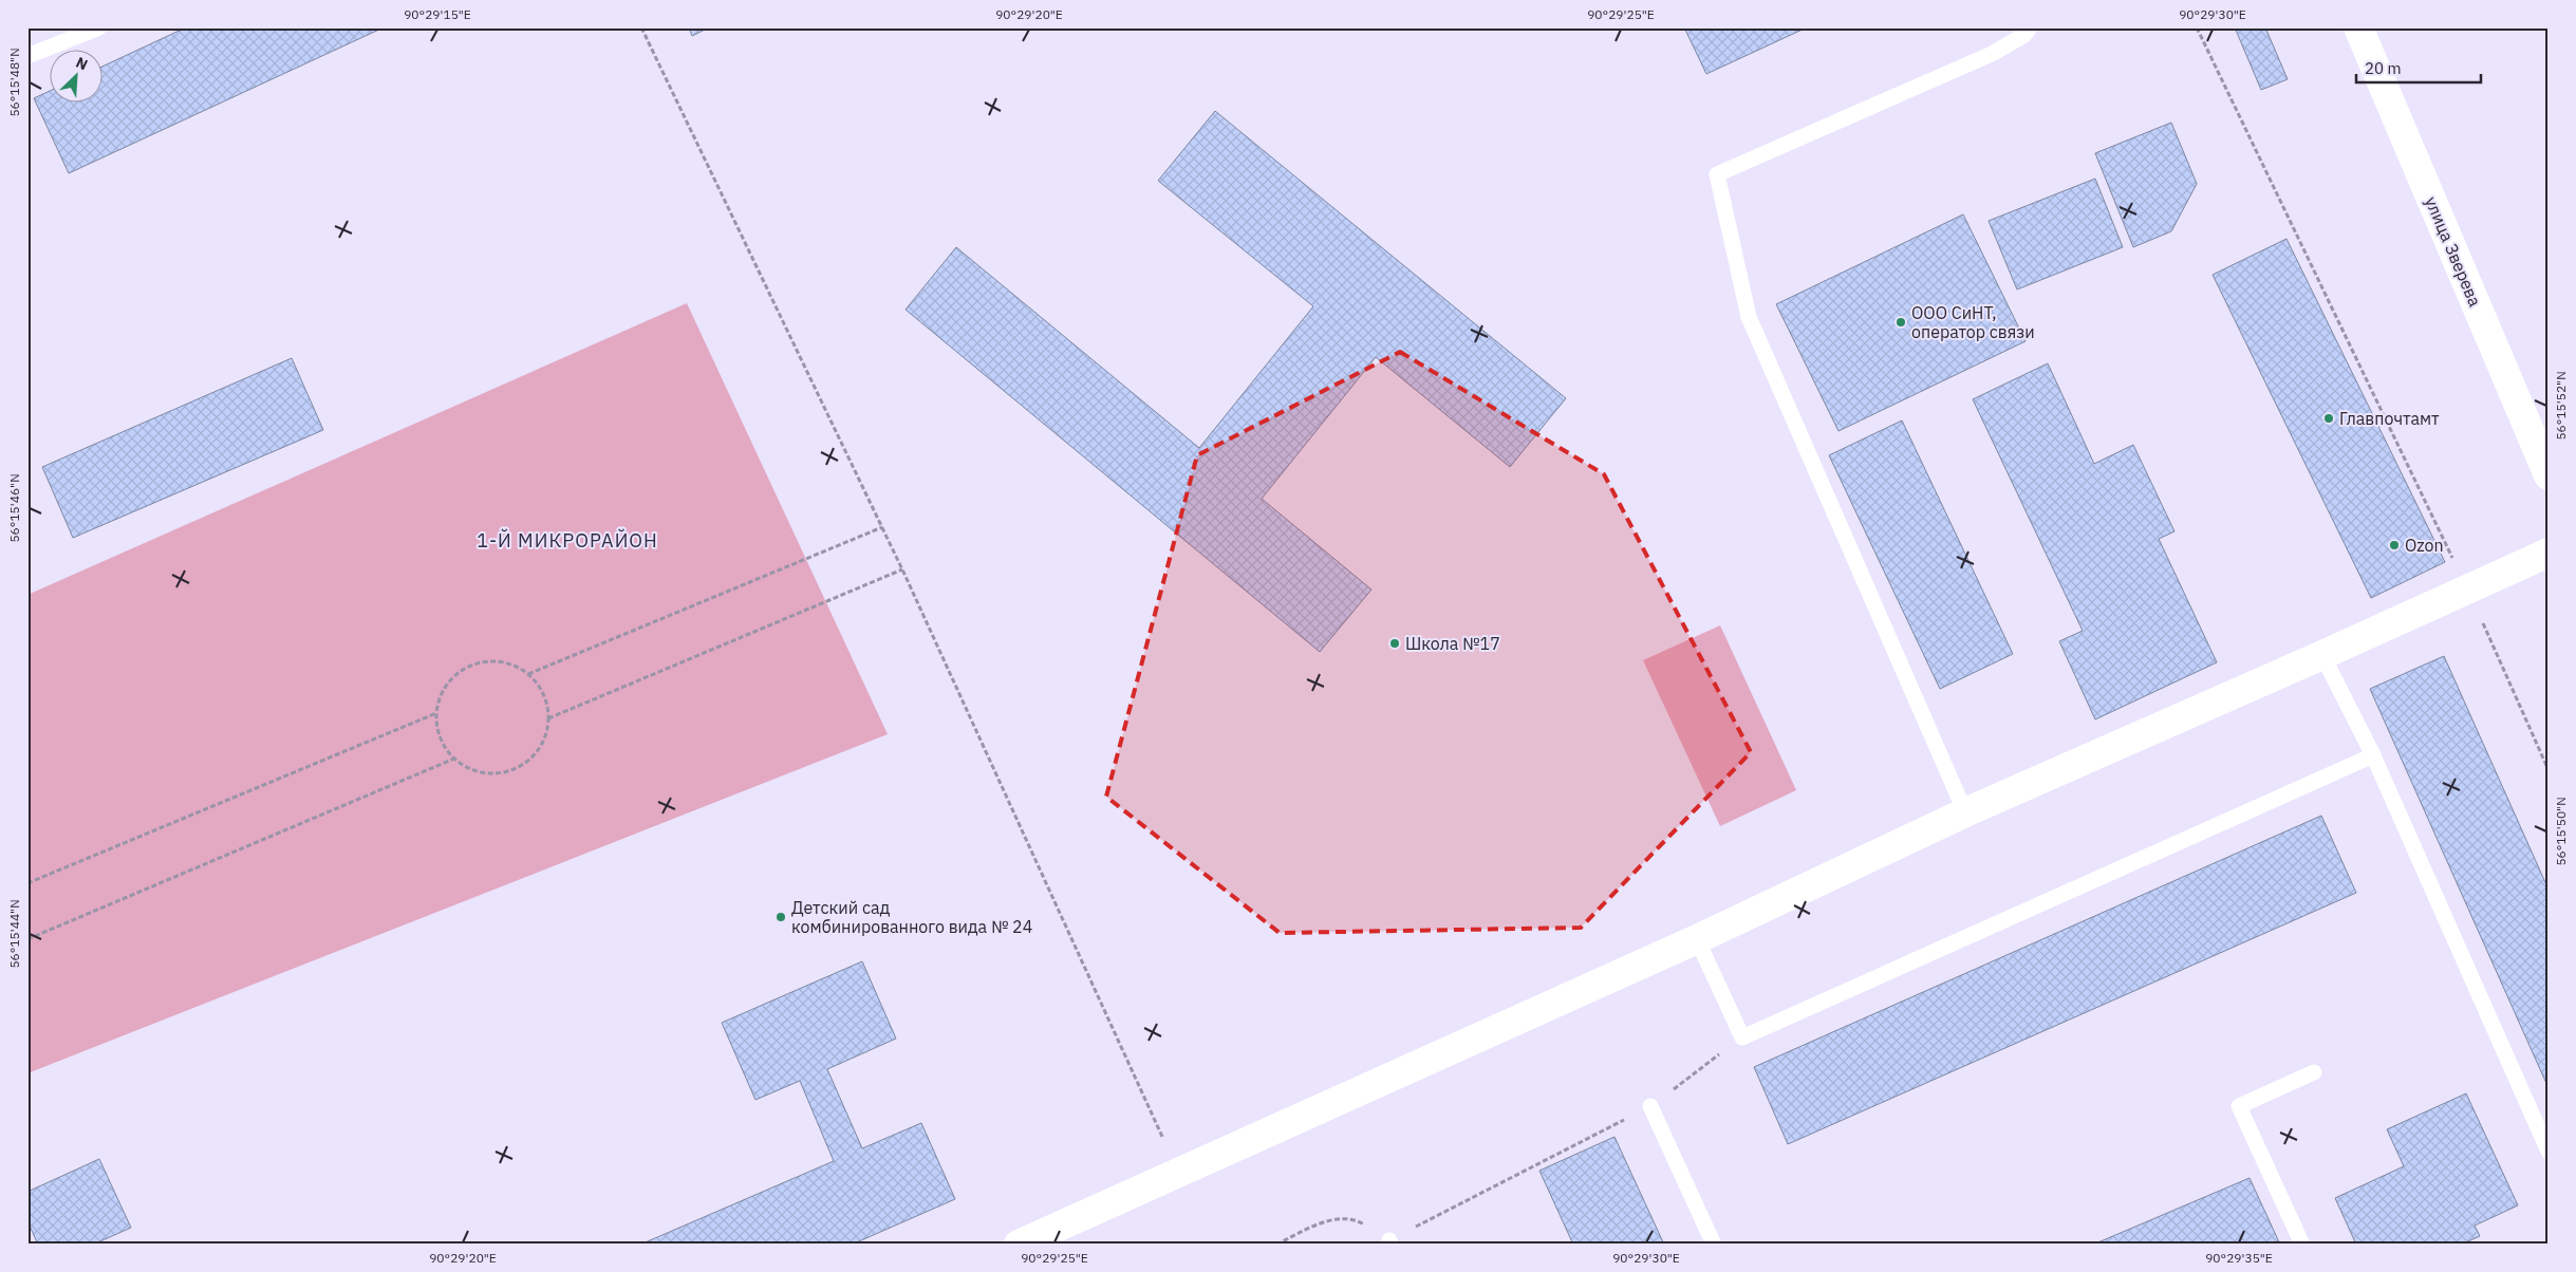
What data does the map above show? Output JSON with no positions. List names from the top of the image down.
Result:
{
  "streets": {
    "street": ["улица Зверева"]
  },
  "districts": ["1-Й МИКРОРАЙОН"],
  "places": [
    "ООО СиНТ, оператор связи",
    "Главпочтамт",
    "Ozon",
    "Школа №17",
    "Детский сад комбинированного вида № 24"
  ],
  "scale_bar": "20 m",
  "north": "top right",
  "coordinates": [
    "90°29'15\"E",
    "90°29'20\"E",
    "90°29'25\"E",
    "90°29'30\"E",
    "56°15'48\"N",
    "56°15'52\"N",
    "56°15'46\"N",
    "56°15'50\"N",
    "56°15'44\"N",
    "90°29'35\"E"
  ]
}
